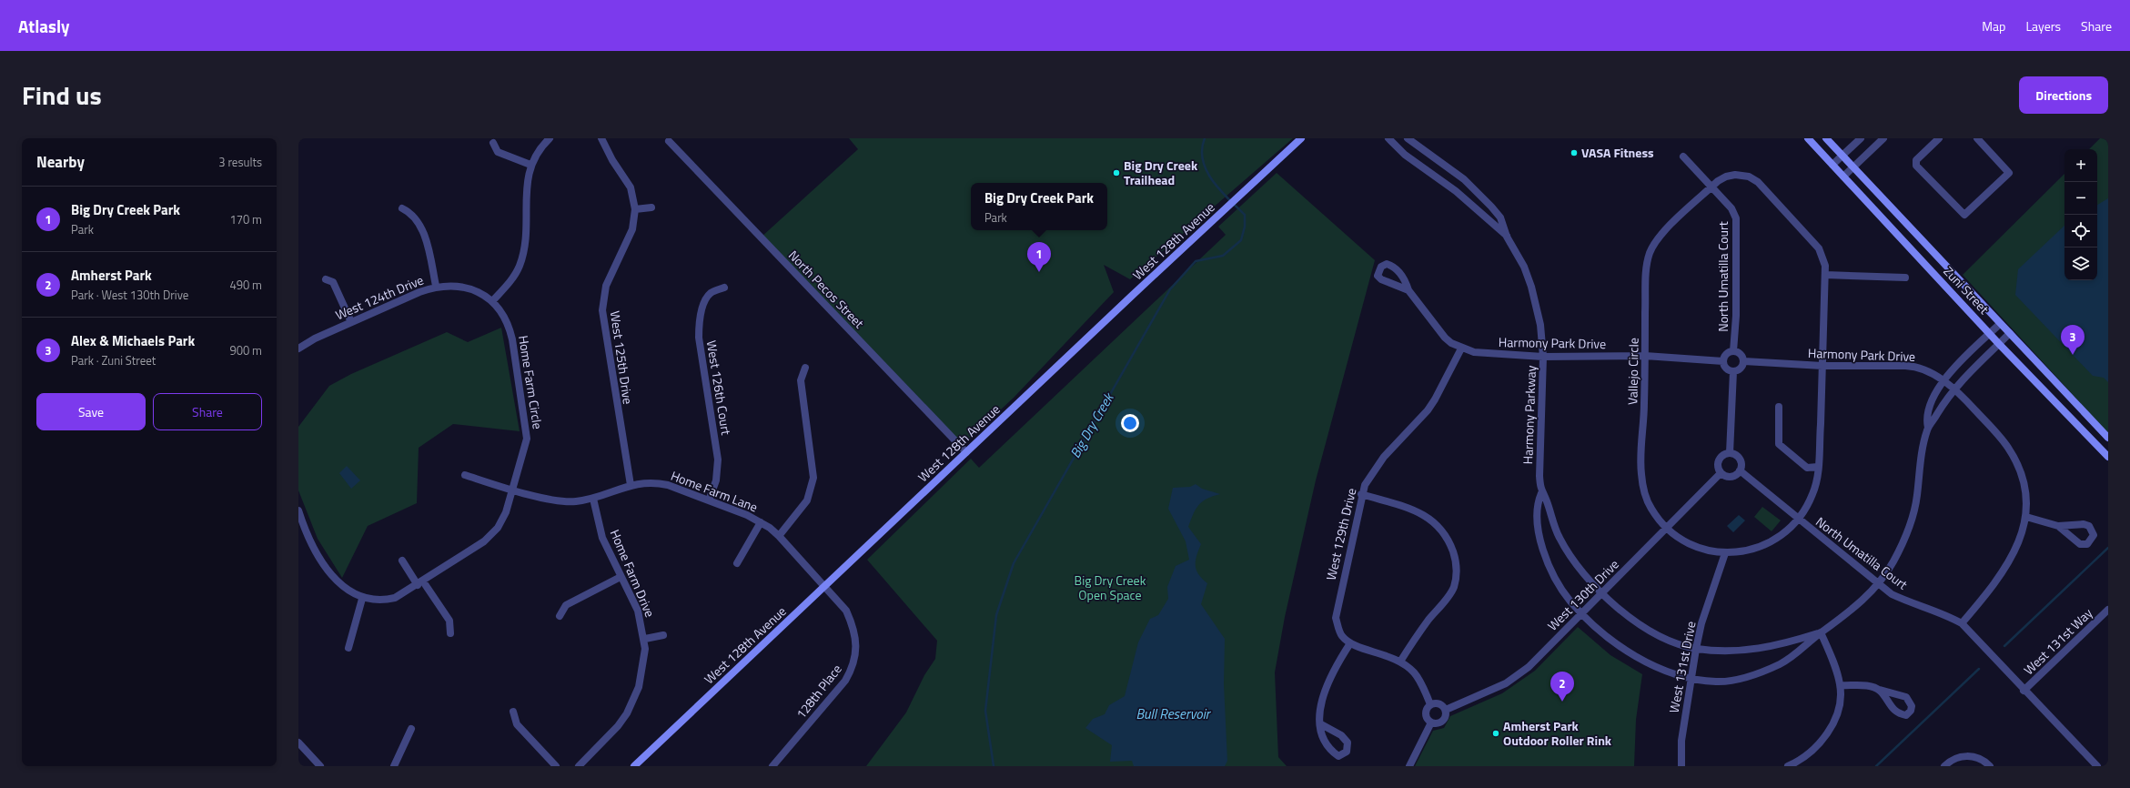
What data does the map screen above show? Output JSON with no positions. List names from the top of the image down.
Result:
{
  "streets": {
    "main road": ["West 128th Avenue", "Zuni Street"],
    "street": [
      "North Umatilla Court",
      "North Pecos Street",
      "West 124th Drive",
      "Harmony Park Drive",
      "West 125th Drive",
      "Vallejo Circle",
      "Home Farm Circle",
      "West 126th Court",
      "Harmony Parkway",
      "Home Farm Lane",
      "West 129th Drive",
      "Home Farm Drive",
      "West 130th Drive",
      "West 131st Way",
      "West 131st Drive",
      "128th Place"
    ]
  },
  "crossings": [
    ["West 128th Avenue", "North Pecos Street"],
    ["West 128th Avenue", "Home Farm Lane"],
    ["West 128th Avenue", "128th Place"],
    ["North Umatilla Court", "Harmony Park Drive"],
    ["North Umatilla Court", "Vallejo Circle"],
    ["North Umatilla Court", "Harmony Parkway"],
    ["North Umatilla Court", "West 130th Drive"],
    ["North Umatilla Court", "West 131st Way"],
    ["Zuni Street", "Harmony Parkway"],
    ["West 124th Drive", "Home Farm Circle"],
    ["Harmony Park Drive", "Vallejo Circle"],
    ["Harmony Park Drive", "Harmony Parkway"],
    ["Harmony Park Drive", "West 129th Drive"],
    ["West 125th Drive", "Home Farm Lane"],
    ["Vallejo Circle", "West 130th Drive"],
    ["Vallejo Circle", "West 131st Drive"],
    ["Home Farm Circle", "Home Farm Lane"],
    ["West 126th Court", "Home Farm Lane"],
    ["Harmony Parkway", "West 130th Drive"],
    ["Harmony Parkway", "West 131st Drive"],
    ["Home Farm Lane", "Home Farm Drive"],
    ["Home Farm Lane", "128th Place"]
  ],
  "water": ["Big Dry Creek", "Bull Reservoir"],
  "parks": ["Big Dry Creek Open Space"],
  "places": ["VASA Fitness", "Big Dry Creek Trailhead", "Amherst Park Outdoor Roller Rink"],
  "page": {
    "header": "Atlasly",
    "nav": ["Map", "Layers", "Share"],
    "title": "Find us",
    "buttons": [
      "Directions",
      ["Save", "Share"]
    ],
    "heading": ["Nearby", "3 results"],
    "map_buttons": ["+", "−"],
    "popup": ["Big Dry Creek Park", "Park"],
    "list": [
      {
        "mark": "1",
        "name": "Big Dry Creek Park",
        "note": "Park",
        "value": "170 m"
      },
      {
        "mark": "2",
        "name": "Amherst Park",
        "note": "Park · West 130th Drive",
        "value": "490 m"
      },
      {
        "mark": "3",
        "name": "Alex & Michaels Park",
        "note": "Park · Zuni Street",
        "value": "900 m"
      }
    ],
    "pins": ["1", "3", "2"]
  }
}
